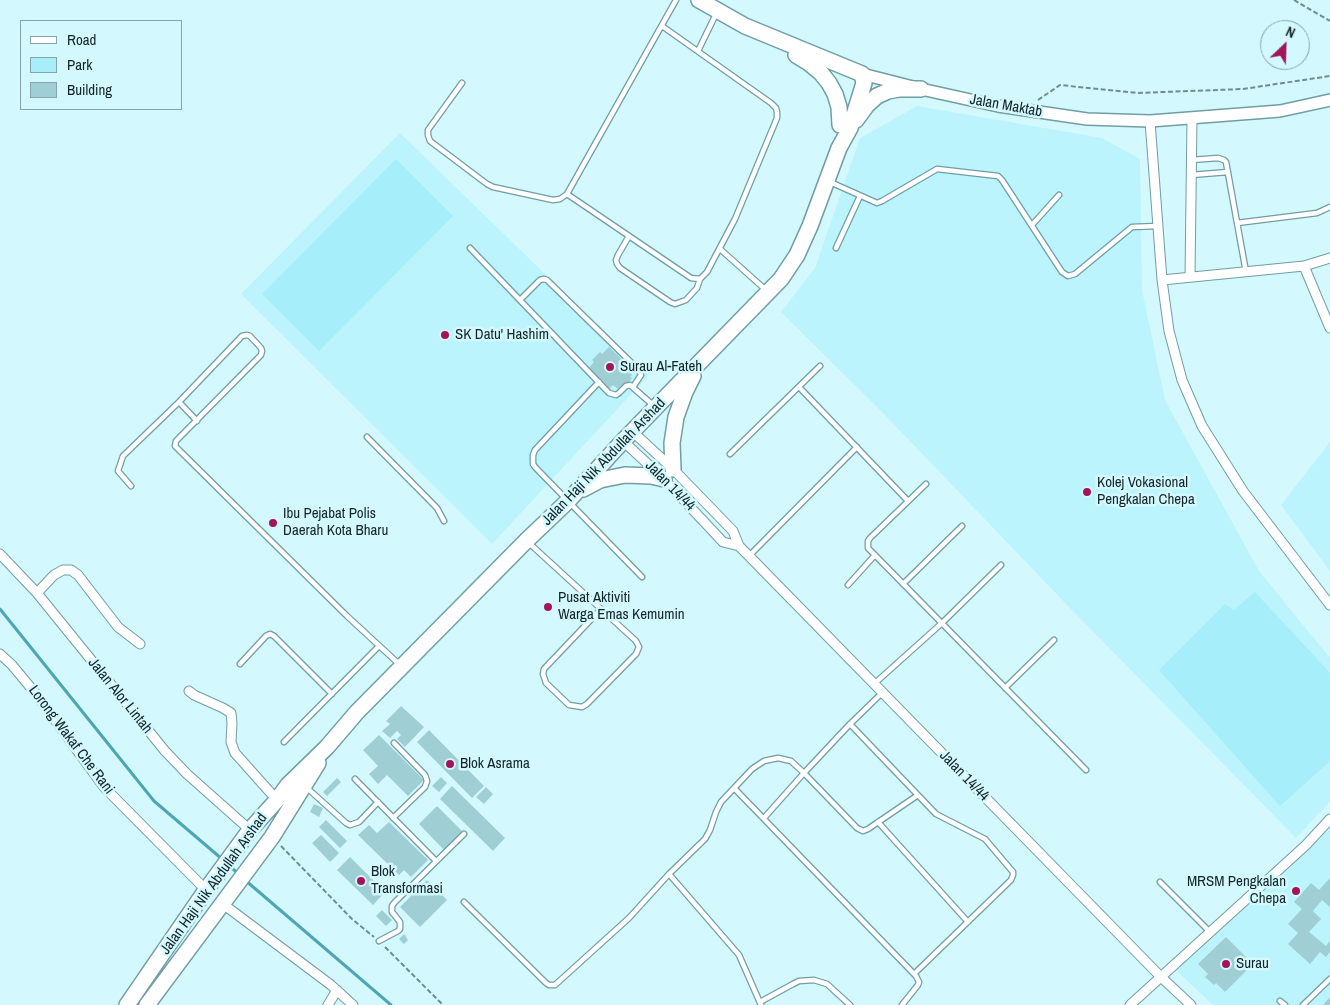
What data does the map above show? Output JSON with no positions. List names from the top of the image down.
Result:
{
  "streets": {
    "main road": ["Jalan Maktab", "Jalan Haji Nik Abdullah Arshad"],
    "street": ["Jalan 14/44", "Jalan Alor Lintah", "Lorong Wakaf Che Rani"]
  },
  "crossings": [
    ["Jalan Maktab", "Jalan Haji Nik Abdullah Arshad"],
    ["Jalan Haji Nik Abdullah Arshad", "Jalan 14/44"],
    ["Jalan Haji Nik Abdullah Arshad", "Jalan Alor Lintah"],
    ["Jalan Haji Nik Abdullah Arshad", "Lorong Wakaf Che Rani"]
  ],
  "places": [
    "SK Datu' Hashim",
    "Surau Al-Fateh",
    "Kolej Vokasional Pengkalan Chepa",
    "Ibu Pejabat Polis Daerah Kota Bharu",
    "Pusat Aktiviti Warga Emas Kemumin",
    "Blok Asrama",
    "Blok Transformasi",
    "MRSM Pengkalan Chepa",
    "Surau"
  ],
  "legend": ["Road", "Park", "Building"],
  "north": "top right"
}
